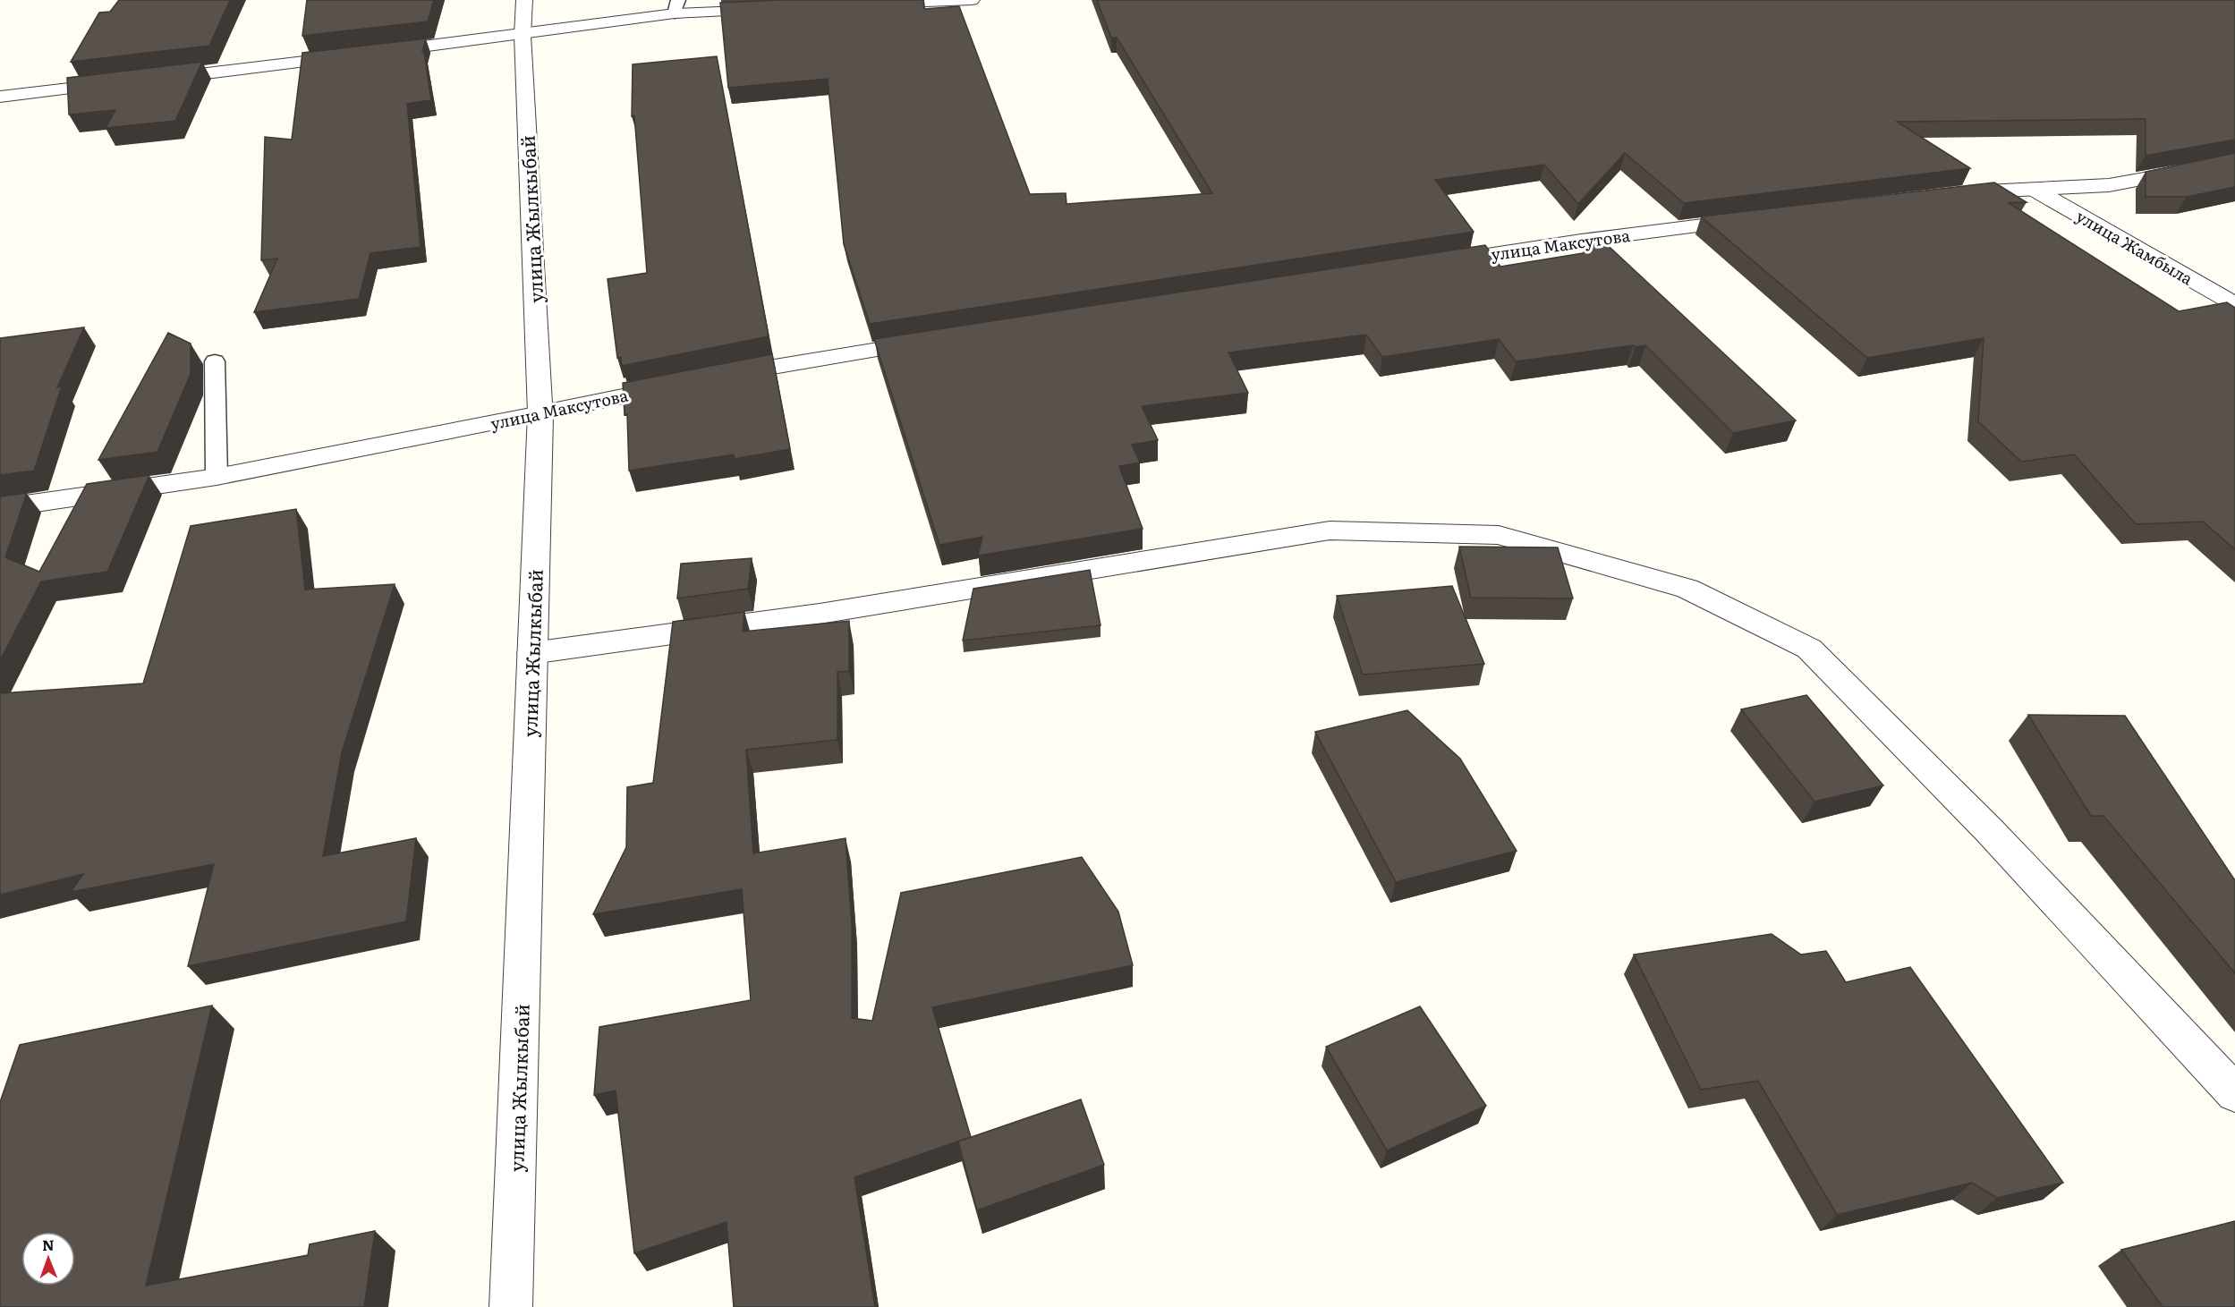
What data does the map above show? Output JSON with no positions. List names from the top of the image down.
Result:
{
  "streets": {
    "street": ["улица Жылкыбай", "улица Максутова", "улица Жамбыла"]
  },
  "crossings": [
    ["улица Жылкыбай", "улица Максутова"]
  ],
  "north": "top"
}
